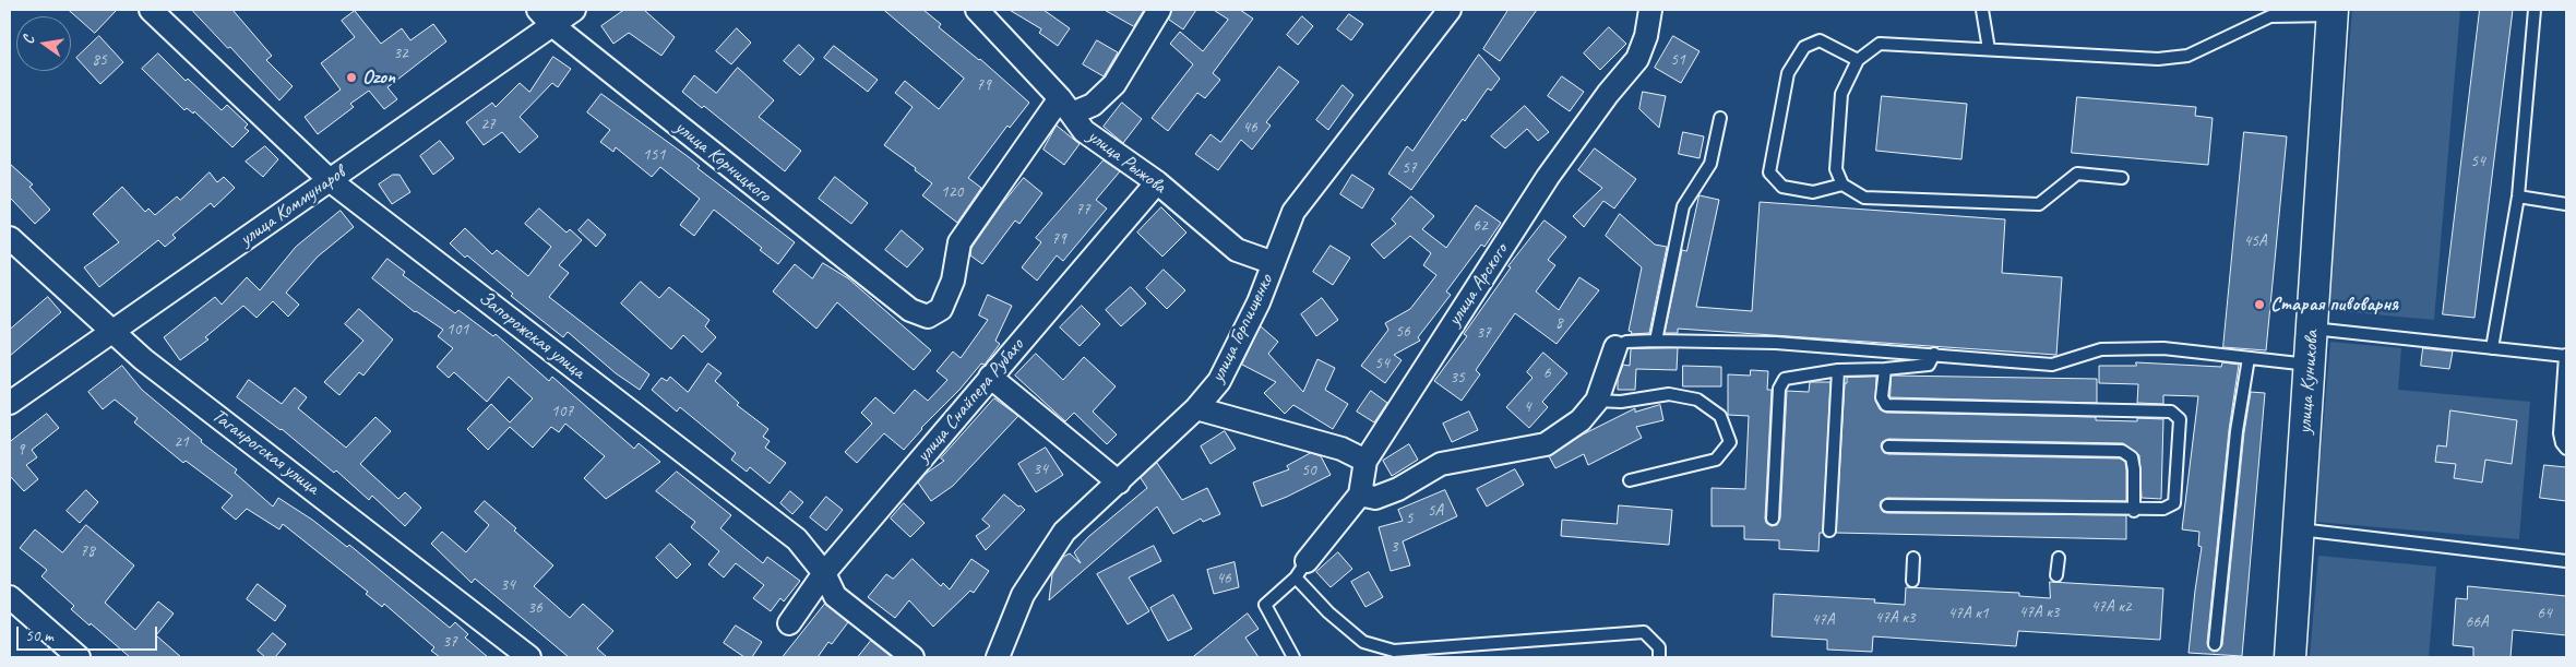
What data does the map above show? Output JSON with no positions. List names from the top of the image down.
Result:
{
  "streets": {
    "street": [
      "улица Корницкого",
      "улица Рыжова",
      "улица Коммунаров",
      "улица Арского",
      "улица Горпищенко",
      "Запорожская улица",
      "улица Куникова",
      "улица Снайпера Рубахо",
      "Таганрогская улица"
    ]
  },
  "crossings": [
    ["улица Корницкого", "улица Рыжова"],
    ["улица Корницкого", "улица Коммунаров"],
    ["улица Рыжова", "улица Горпищенко"],
    ["улица Рыжова", "улица Снайпера Рубахо"],
    ["улица Коммунаров", "Запорожская улица"],
    ["улица Коммунаров", "Таганрогская улица"],
    ["Запорожская улица", "улица Снайпера Рубахо"]
  ],
  "places": ["Ozon", "Старая пивоварня"],
  "house_numbers": [
    "32",
    "85",
    "51",
    "79",
    "27",
    "46",
    "151",
    "54",
    "57",
    "120",
    "77",
    "62",
    "79",
    "45А",
    "8",
    "101",
    "56",
    "37",
    "54",
    "6",
    "35",
    "4",
    "107",
    "21",
    "9",
    "34",
    "50",
    "5А",
    "5",
    "3",
    "78",
    "46",
    "34",
    "47А к2",
    "36",
    "47А к3",
    "47А к1",
    "64",
    "47А к3",
    "47А",
    "66А",
    "37"
  ],
  "scale_bar": "50 m",
  "north": "left"
}
